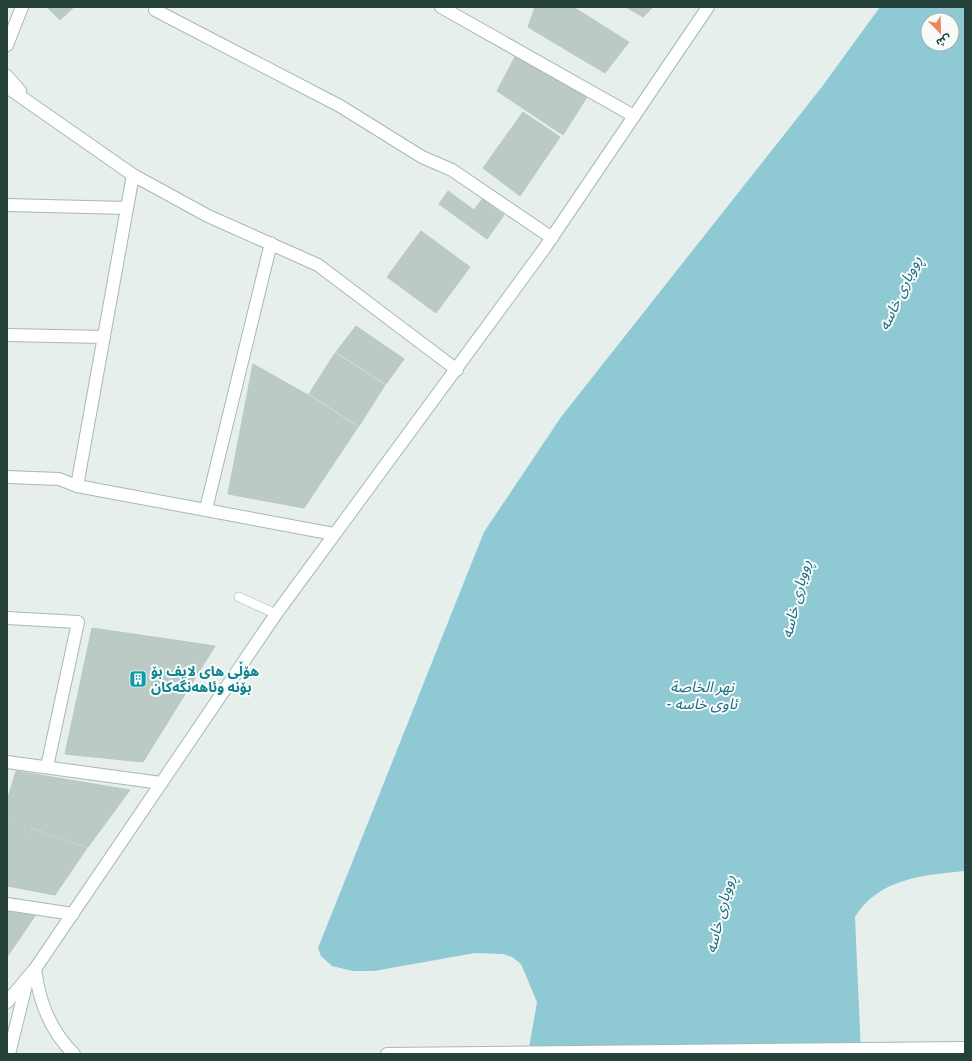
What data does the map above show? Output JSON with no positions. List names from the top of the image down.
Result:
{
  "water": ["ڕووباری خاسە", "نهر الخاصة - ئاوی خاسە"],
  "places": {
    "building": ["هۆڵی های لایف بۆ بۆنە وئاهەنگەکان"]
  },
  "north": "bottom right"
}
